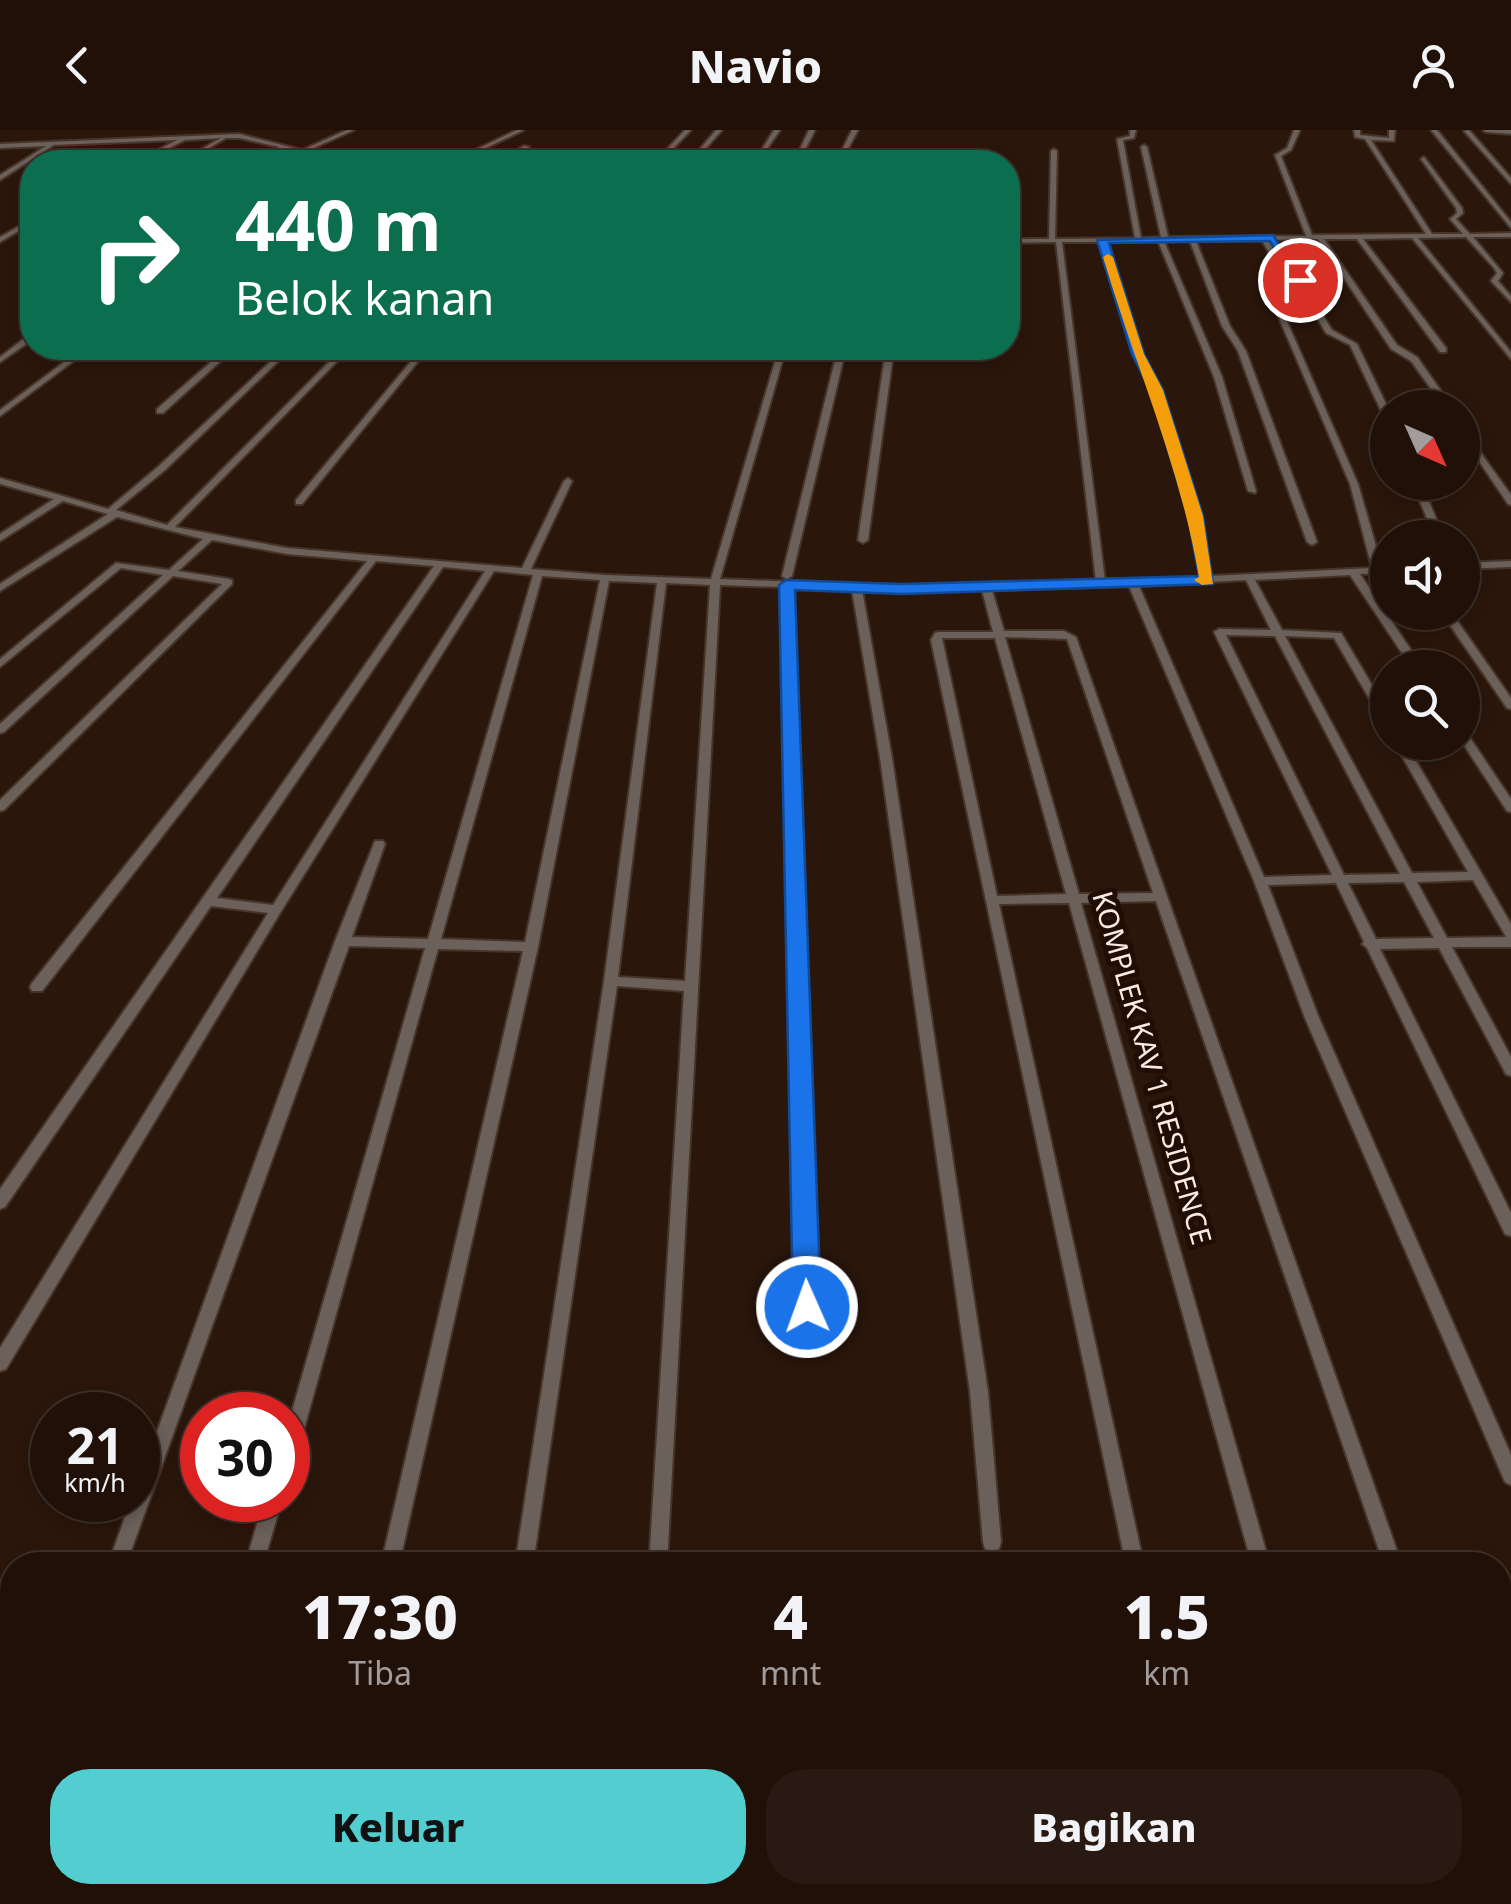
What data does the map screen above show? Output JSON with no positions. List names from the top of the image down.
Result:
{
  "streets": {
    "street": ["KOMPLEK KAV 1 RESIDENCE"]
  },
  "north": "bottom right",
  "page": {
    "header": "Navio",
    "turn": ["440 m", "Belok kanan"],
    "speed": "21 km/h",
    "limit": "30",
    "eta": [
      "17:30",
      "Tiba",
      "4",
      "mnt",
      "1.5",
      "km"
    ],
    "buttons": ["Keluar", "Bagikan"]
  }
}
